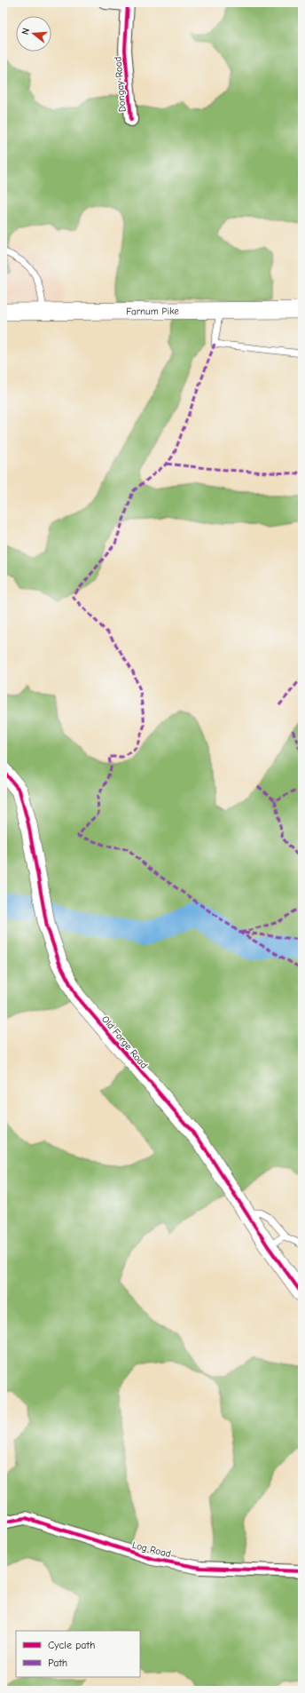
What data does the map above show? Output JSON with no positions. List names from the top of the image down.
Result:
{
  "streets": {
    "street": [
      "Dongay Road",
      "Farnum Pike",
      "Old Forge Road",
      "Log Road"
    ]
  },
  "legend": ["Cycle path", "Path"],
  "north": "left"
}
